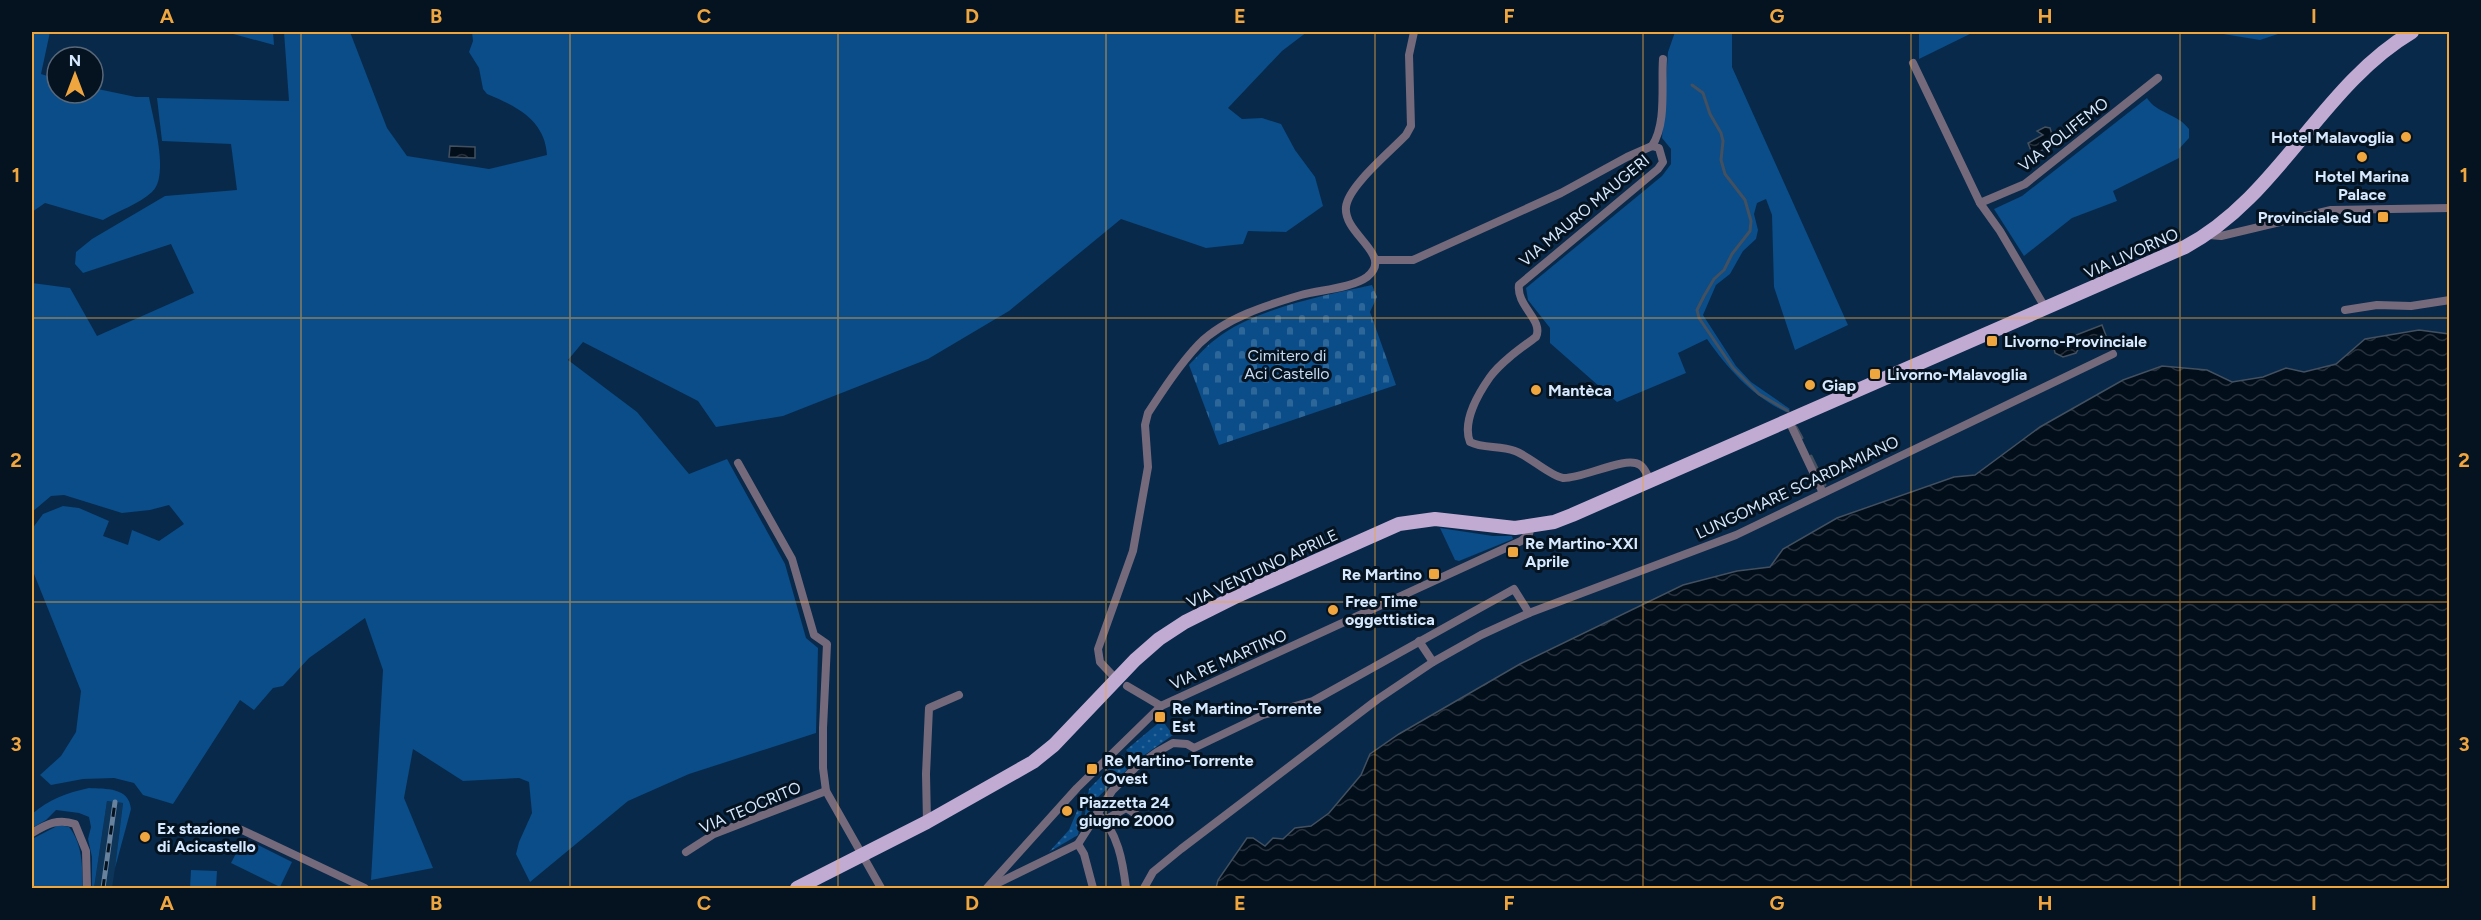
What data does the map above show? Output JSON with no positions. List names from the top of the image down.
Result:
{
  "streets": {
    "main road": ["VIA LIVORNO", "VIA VENTUNO APRILE"],
    "street": [
      "VIA POLIFEMO",
      "VIA MAURO MAUGERI",
      "LUNGOMARE SCARDAMIANO",
      "VIA RE MARTINO",
      "VIA TEOCRITO"
    ]
  },
  "crossings": [
    ["VIA MAURO MAUGERI", "VIA VENTUNO APRILE"],
    ["VIA LIVORNO", "VIA VENTUNO APRILE"],
    ["VIA VENTUNO APRILE", "VIA RE MARTINO"]
  ],
  "parks": ["Cimitero di Aci Castello"],
  "places": {
    "other": [
      "Hotel Malavoglia",
      "Hotel Marina Palace",
      "Giap",
      "Mantèca",
      "Free Time oggettistica",
      "Piazzetta 24 giugno 2000",
      "Ex stazione di Acicastello"
    ],
    "transit": [
      "Provinciale Sud",
      "Livorno-Provinciale",
      "Livorno-Malavoglia",
      "Re Martino-XXI Aprile",
      "Re Martino",
      "Re Martino-Torrente Est",
      "Re Martino-Torrente Ovest"
    ]
  },
  "north": "top",
  "grid": {
    "columns": [
      "A",
      "B",
      "C",
      "D",
      "E",
      "F",
      "G",
      "H",
      "I"
    ],
    "rows": ["1", "2", "3"]
  }
}
